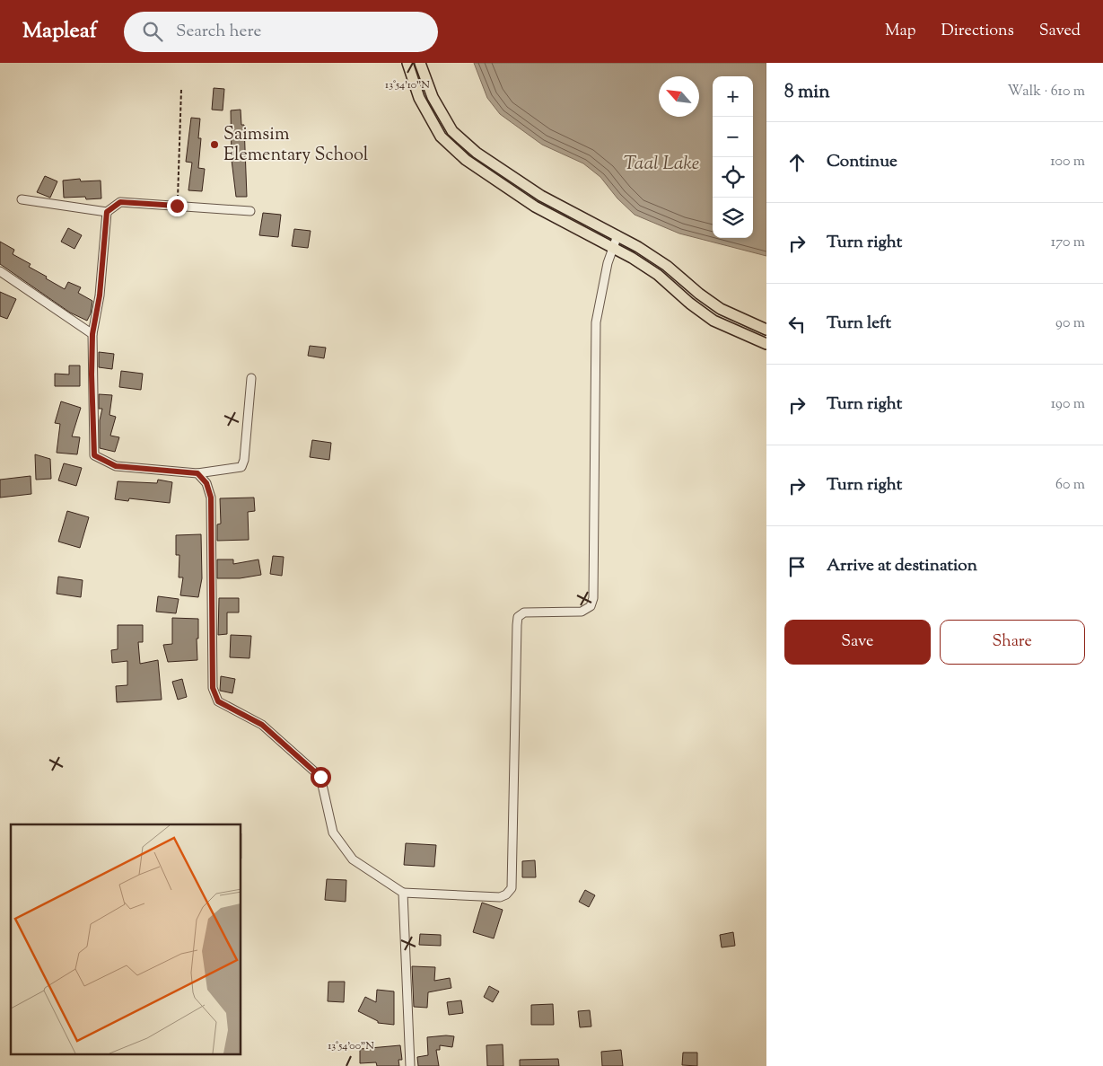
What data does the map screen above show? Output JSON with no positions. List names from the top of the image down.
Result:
{
  "water": ["Taal Lake"],
  "places": ["Saimsim Elementary School"],
  "north": "top left",
  "page": {
    "header": "Mapleaf",
    "search": "Search here",
    "nav": ["Map", "Directions", "Saved"],
    "heading": ["8 min", "Walk · 610 m"],
    "map_buttons": ["+", "−"],
    "list": [
      ["Continue", "100 m"],
      ["Turn right", "170 m"],
      ["Turn left", "90 m"],
      ["Turn right", "190 m"],
      ["Turn right", "60 m"],
      "Arrive at destination"
    ],
    "buttons": ["Save", "Share"]
  },
  "coordinates": ["13°54'10\"N", "13°54'00\"N"]
}
